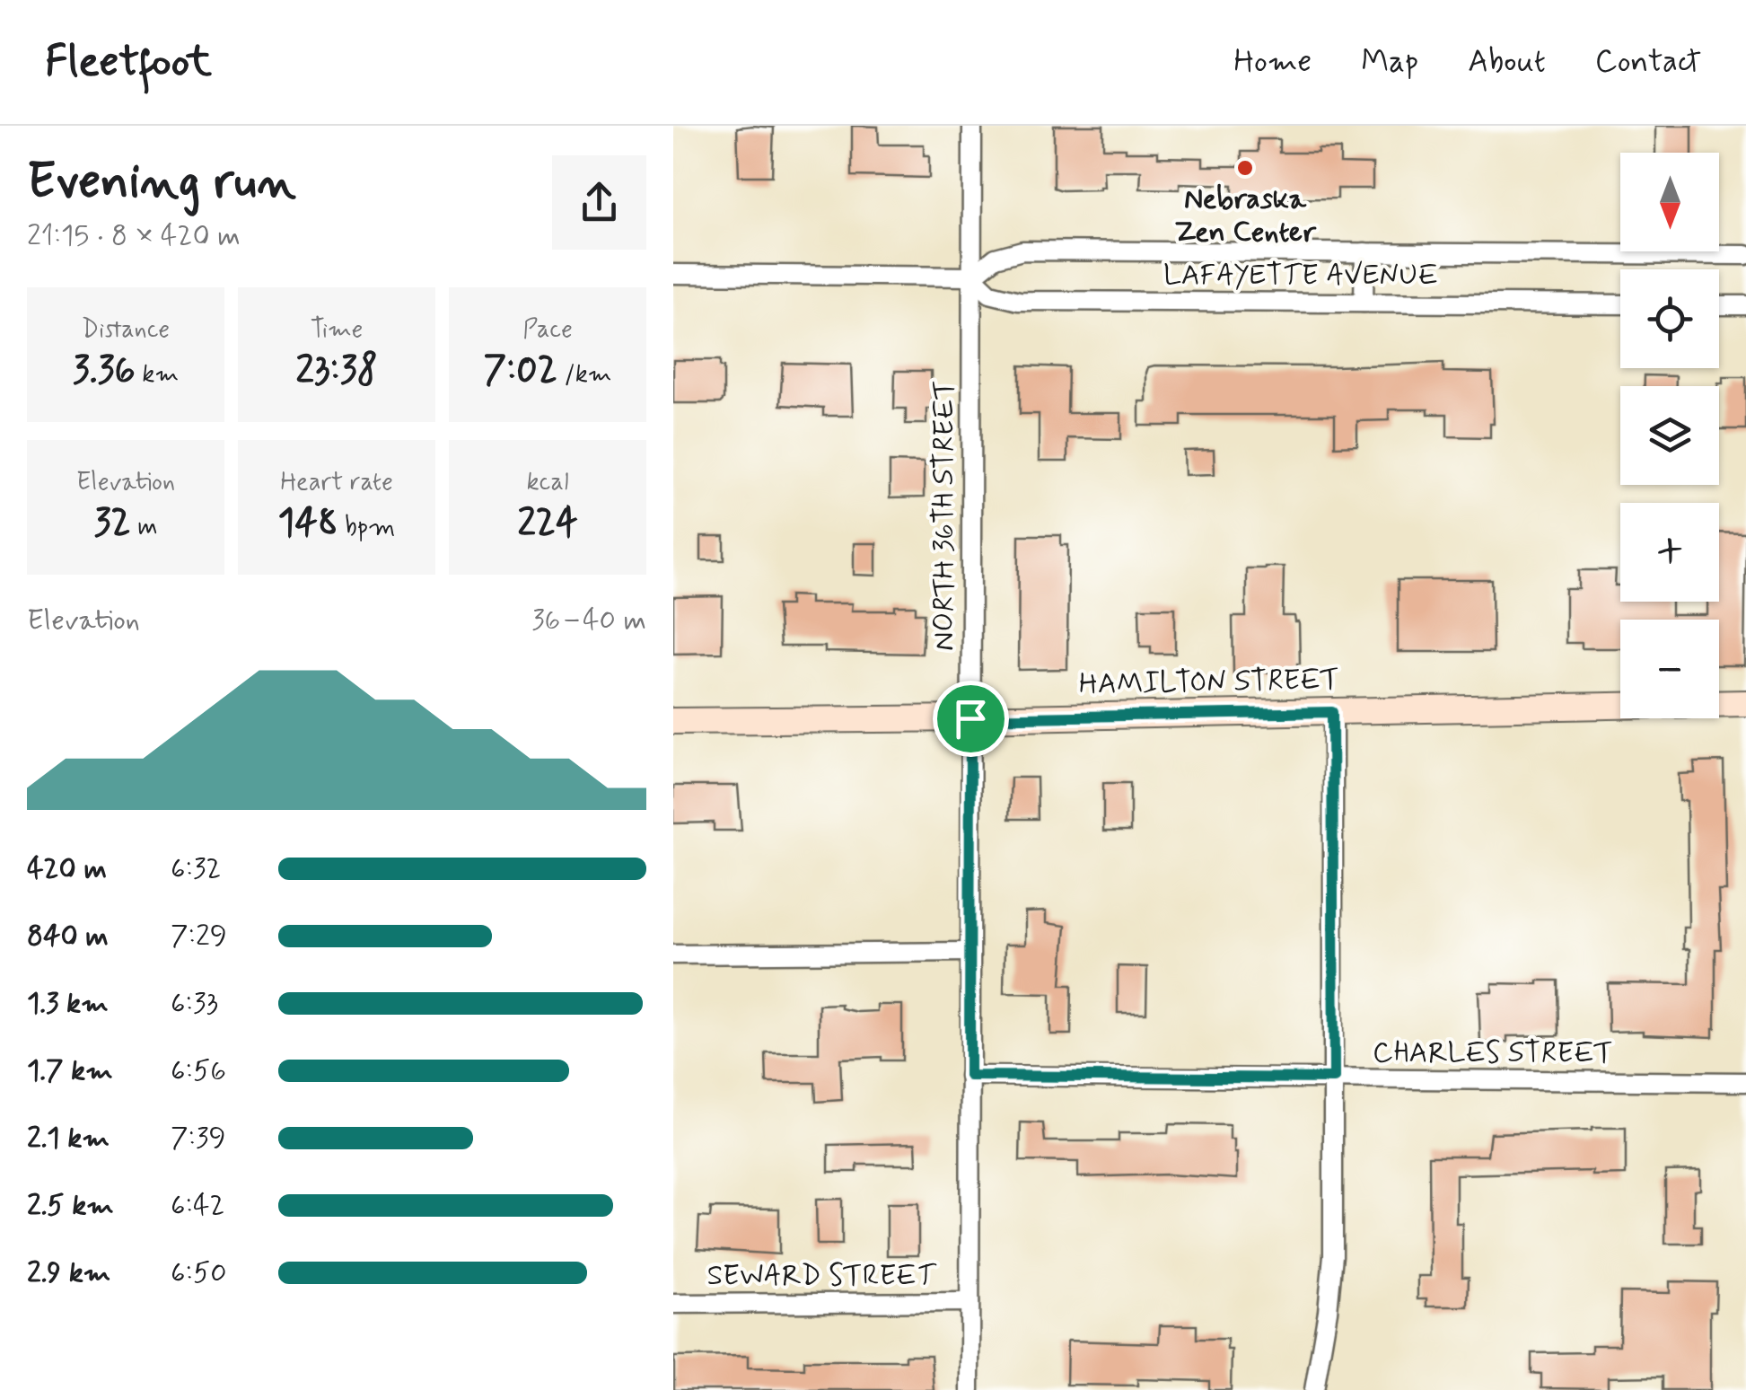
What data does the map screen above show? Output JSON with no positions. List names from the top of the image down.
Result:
{
  "streets": {
    "main road": ["HAMILTON STREET"],
    "street": [
      "LAFAYETTE AVENUE",
      "NORTH 36TH STREET",
      "CHARLES STREET",
      "SEWARD STREET"
    ]
  },
  "crossings": [
    ["LAFAYETTE AVENUE", "NORTH 36TH STREET"],
    ["NORTH 36TH STREET", "HAMILTON STREET"],
    ["NORTH 36TH STREET", "CHARLES STREET"],
    ["NORTH 36TH STREET", "SEWARD STREET"]
  ],
  "places": ["Nebraska Zen Center"],
  "north": "bottom",
  "page": {
    "header": "Fleetfoot",
    "nav": [
      "Home",
      "Map",
      "About",
      "Contact"
    ],
    "heading": ["Evening run", "21:15 · 8 × 420 m"],
    "map_buttons": ["+", "−"],
    "stats": [
      ["Distance", "3.36 km"],
      ["Time", "23:38"],
      ["Pace", "7:02 /km"],
      ["Elevation", "32 m"],
      ["Heart rate", "148 bpm"],
      ["kcal", "224"]
    ],
    "chart": ["Elevation", "36–40 m"],
    "list": [
      {
        "name": "420 m",
        "note": "6:32"
      },
      {
        "name": "840 m",
        "note": "7:29"
      },
      {
        "name": "1.3 km",
        "note": "6:33"
      },
      {
        "name": "1.7 km",
        "note": "6:56"
      },
      {
        "name": "2.1 km",
        "note": "7:39"
      },
      {
        "name": "2.5 km",
        "note": "6:42"
      },
      {
        "name": "2.9 km",
        "note": "6:50"
      }
    ]
  }
}
